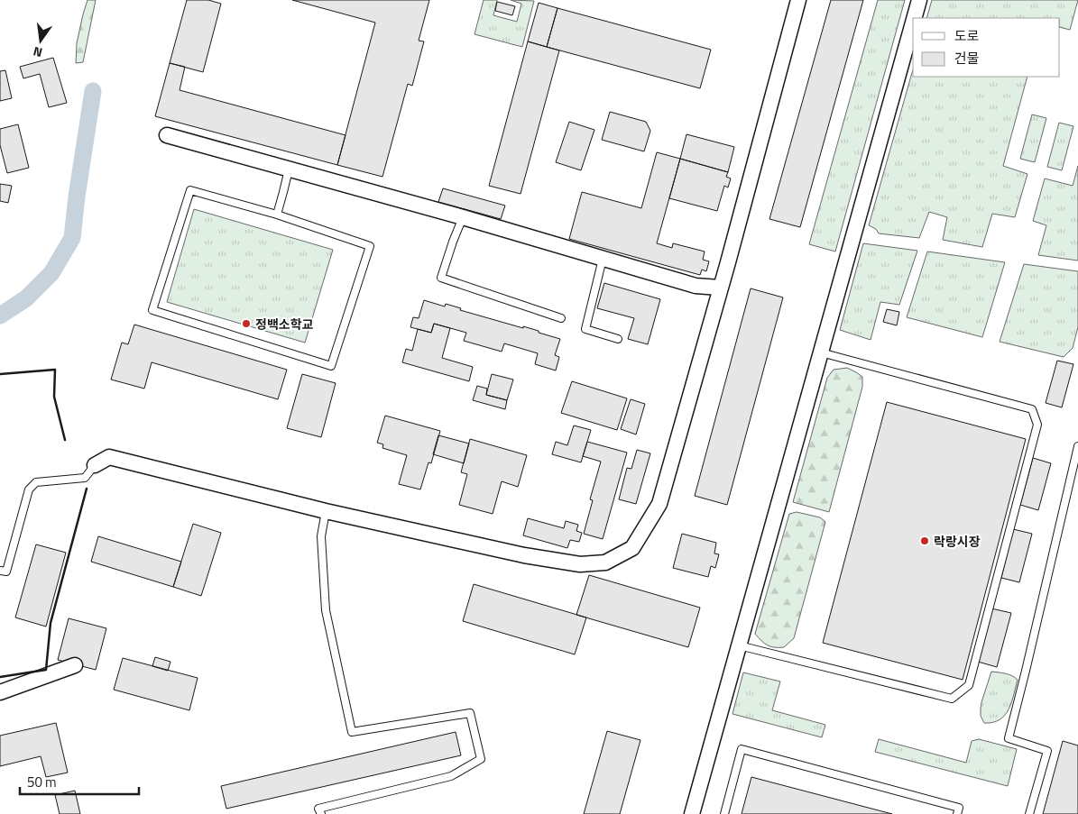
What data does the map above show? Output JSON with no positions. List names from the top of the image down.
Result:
{
  "places": ["정백소학교", "락랑시장"],
  "legend": ["도로", "건물"],
  "scale_bar": "50 m",
  "north": "bottom"
}
